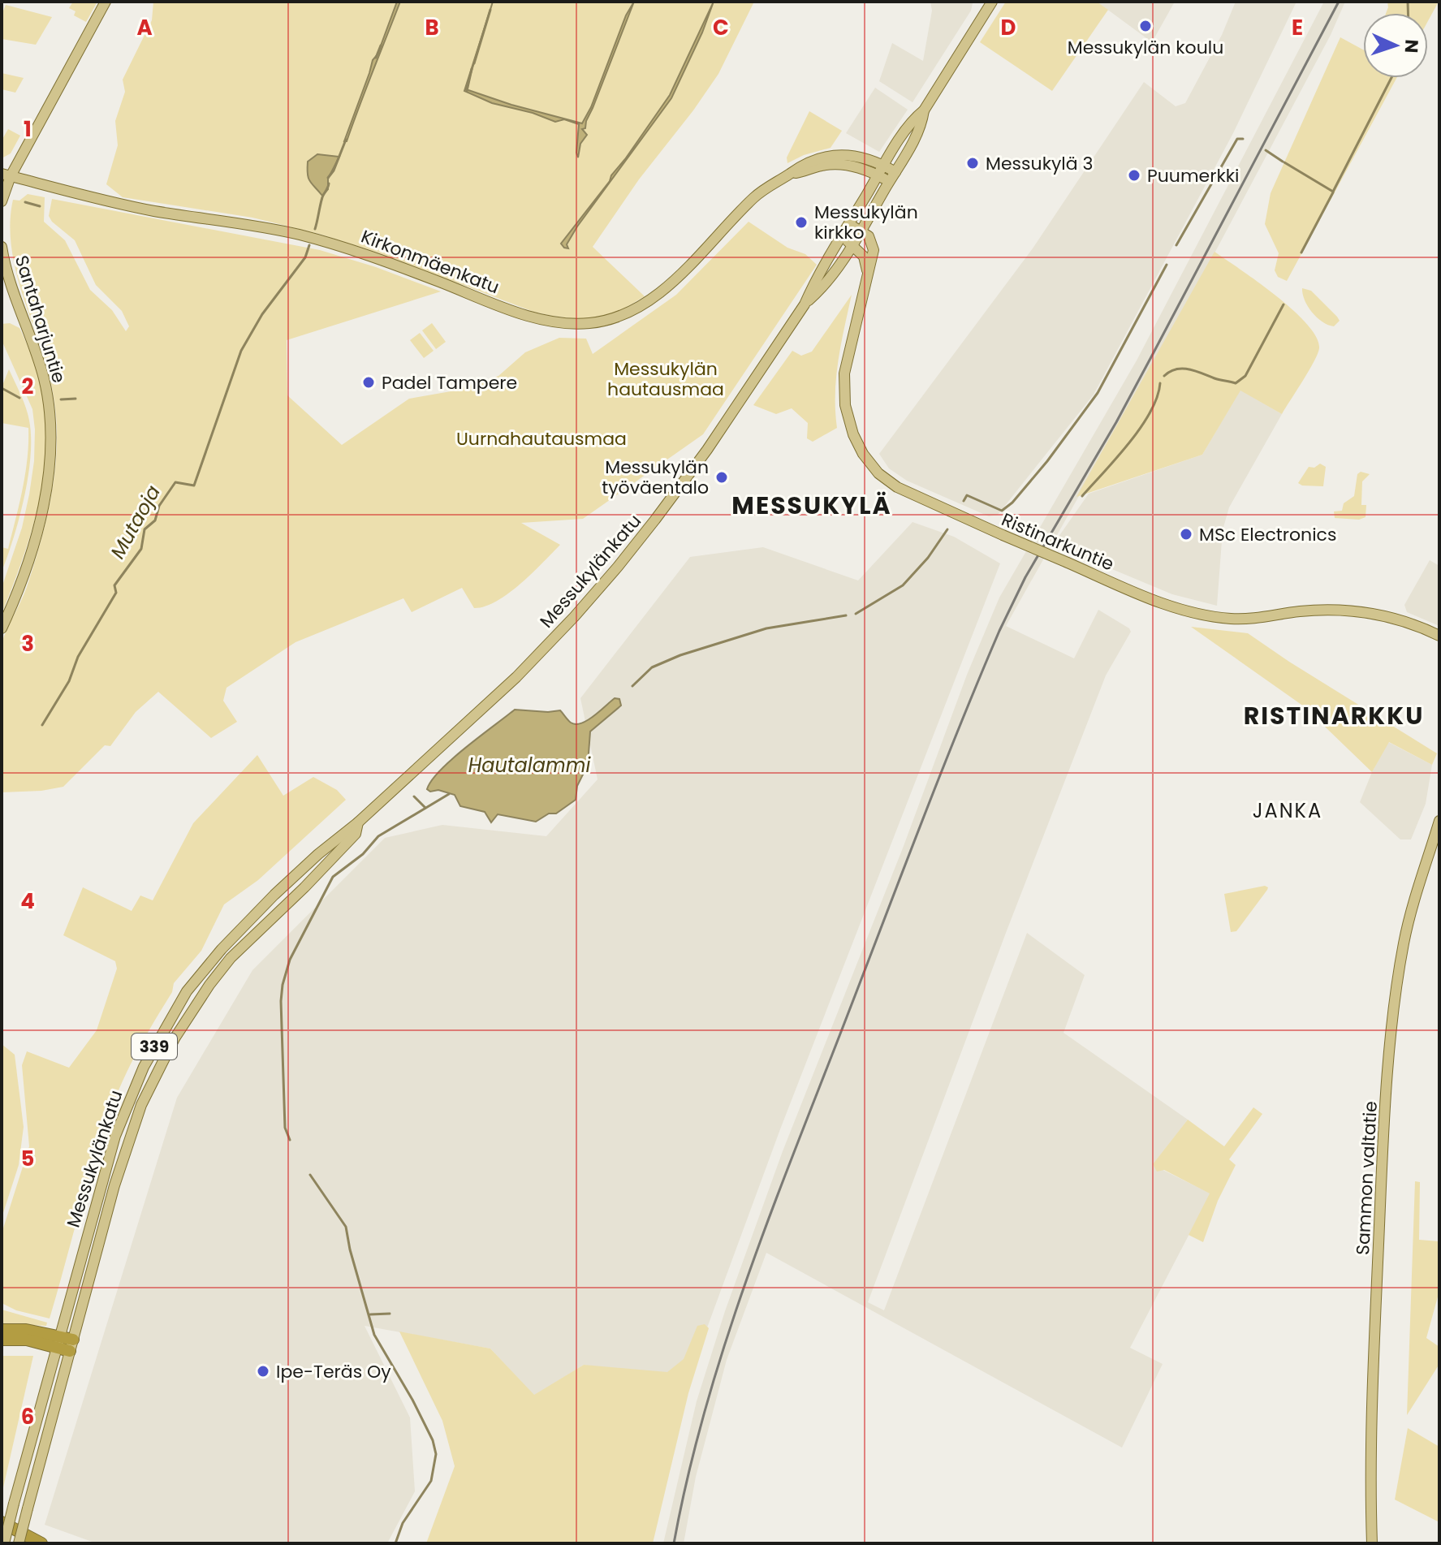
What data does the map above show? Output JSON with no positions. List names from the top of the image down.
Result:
{
  "streets": {
    "main road": [
      "Kirkonmäenkatu",
      "Santaharjuntie",
      "Ristinarkuntie",
      "Messukylänkatu",
      "339",
      "Sammon valtatie"
    ]
  },
  "crossings": [
    ["Kirkonmäenkatu", "Messukylänkatu"],
    ["Ristinarkuntie", "Messukylänkatu"]
  ],
  "districts": ["MESSUKYLÄ", "RISTINARKKU", "JANKA"],
  "water": ["Mutaoja", "Hautalammi"],
  "parks": ["Messukylän hautausmaa", "Uurnahautausmaa"],
  "places": [
    "Messukylän koulu",
    "Messukylä 3",
    "Puumerkki",
    "Messukylän kirkko",
    "Padel Tampere",
    "Messukylän työväentalo",
    "MSc Electronics",
    "Ipe-Teräs Oy"
  ],
  "north": "right",
  "grid": {
    "columns": [
      "A",
      "B",
      "C",
      "D",
      "E"
    ],
    "rows": [
      "1",
      "2",
      "3",
      "4",
      "5",
      "6"
    ]
  }
}
